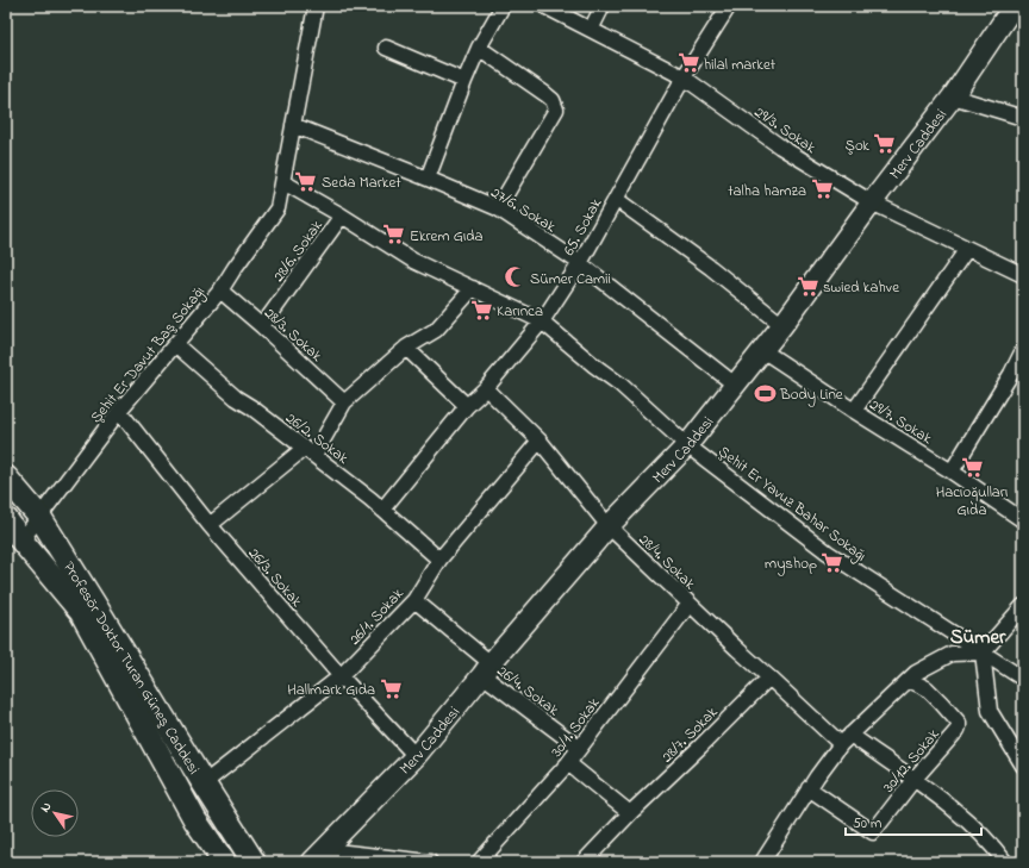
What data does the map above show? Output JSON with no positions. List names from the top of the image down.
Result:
{
  "streets": {
    "main road": ["Merv Caddesi", "Profesör Doktor Turan Güneş Caddesi"],
    "street": [
      "29/3. Sokak",
      "27/6. Sokak",
      "65. Sokak",
      "28/6. Sokak",
      "28/3. Sokak",
      "Şehit Er Davut Baş Sokağı",
      "29/7. Sokak",
      "26/2. Sokak",
      "Şehit Er Yavuz Bahar Sokağı",
      "28/4. Sokak",
      "26/3. Sokak",
      "26/1. Sokak",
      "26/4. Sokak",
      "30/1. Sokak",
      "28/7. Sokak",
      "30/12. Sokak"
    ]
  },
  "crossings": [
    ["29/3. Sokak", "Merv Caddesi"],
    ["29/3. Sokak", "65. Sokak"],
    ["Merv Caddesi", "27/6. Sokak"],
    ["Merv Caddesi", "29/7. Sokak"],
    ["Merv Caddesi", "Şehit Er Yavuz Bahar Sokağı"],
    ["Merv Caddesi", "28/4. Sokak"],
    ["Merv Caddesi", "26/3. Sokak"],
    ["Merv Caddesi", "26/4. Sokak"],
    ["27/6. Sokak", "65. Sokak"],
    ["27/6. Sokak", "Şehit Er Davut Baş Sokağı"],
    ["65. Sokak", "26/2. Sokak"],
    ["65. Sokak", "Şehit Er Yavuz Bahar Sokağı"],
    ["65. Sokak", "28/4. Sokak"],
    ["28/6. Sokak", "28/3. Sokak"],
    ["28/6. Sokak", "Şehit Er Yavuz Bahar Sokağı"],
    ["28/3. Sokak", "Şehit Er Davut Baş Sokağı"],
    ["Şehit Er Davut Baş Sokağı", "26/2. Sokak"],
    ["Şehit Er Davut Baş Sokağı", "Şehit Er Yavuz Bahar Sokağı"],
    ["Şehit Er Davut Baş Sokağı", "26/3. Sokak"],
    ["Şehit Er Davut Baş Sokağı", "Profesör Doktor Turan Güneş Caddesi"],
    ["26/2. Sokak", "26/1. Sokak"],
    ["28/4. Sokak", "26/1. Sokak"],
    ["28/4. Sokak", "30/1. Sokak"],
    ["28/4. Sokak", "28/7. Sokak"],
    ["28/4. Sokak", "30/12. Sokak"],
    ["26/3. Sokak", "26/1. Sokak"],
    ["26/1. Sokak", "Profesör Doktor Turan Güneş Caddesi"],
    ["26/1. Sokak", "26/4. Sokak"],
    ["26/4. Sokak", "30/1. Sokak"]
  ],
  "districts": ["Sümer"],
  "places": {
    "supermarket": [
      "hilal market",
      "Şok",
      "Seda Market",
      "talha hamza",
      "Ekrem Gıda",
      "swied kahve",
      "Karınca",
      "Hacıoğulları Gıda",
      "myshop",
      "Hallmark Gıda"
    ],
    "mosque": ["Sümer Camii"],
    "sports": ["Body Line"]
  },
  "scale_bar": "50 m",
  "north": "top left"
}
